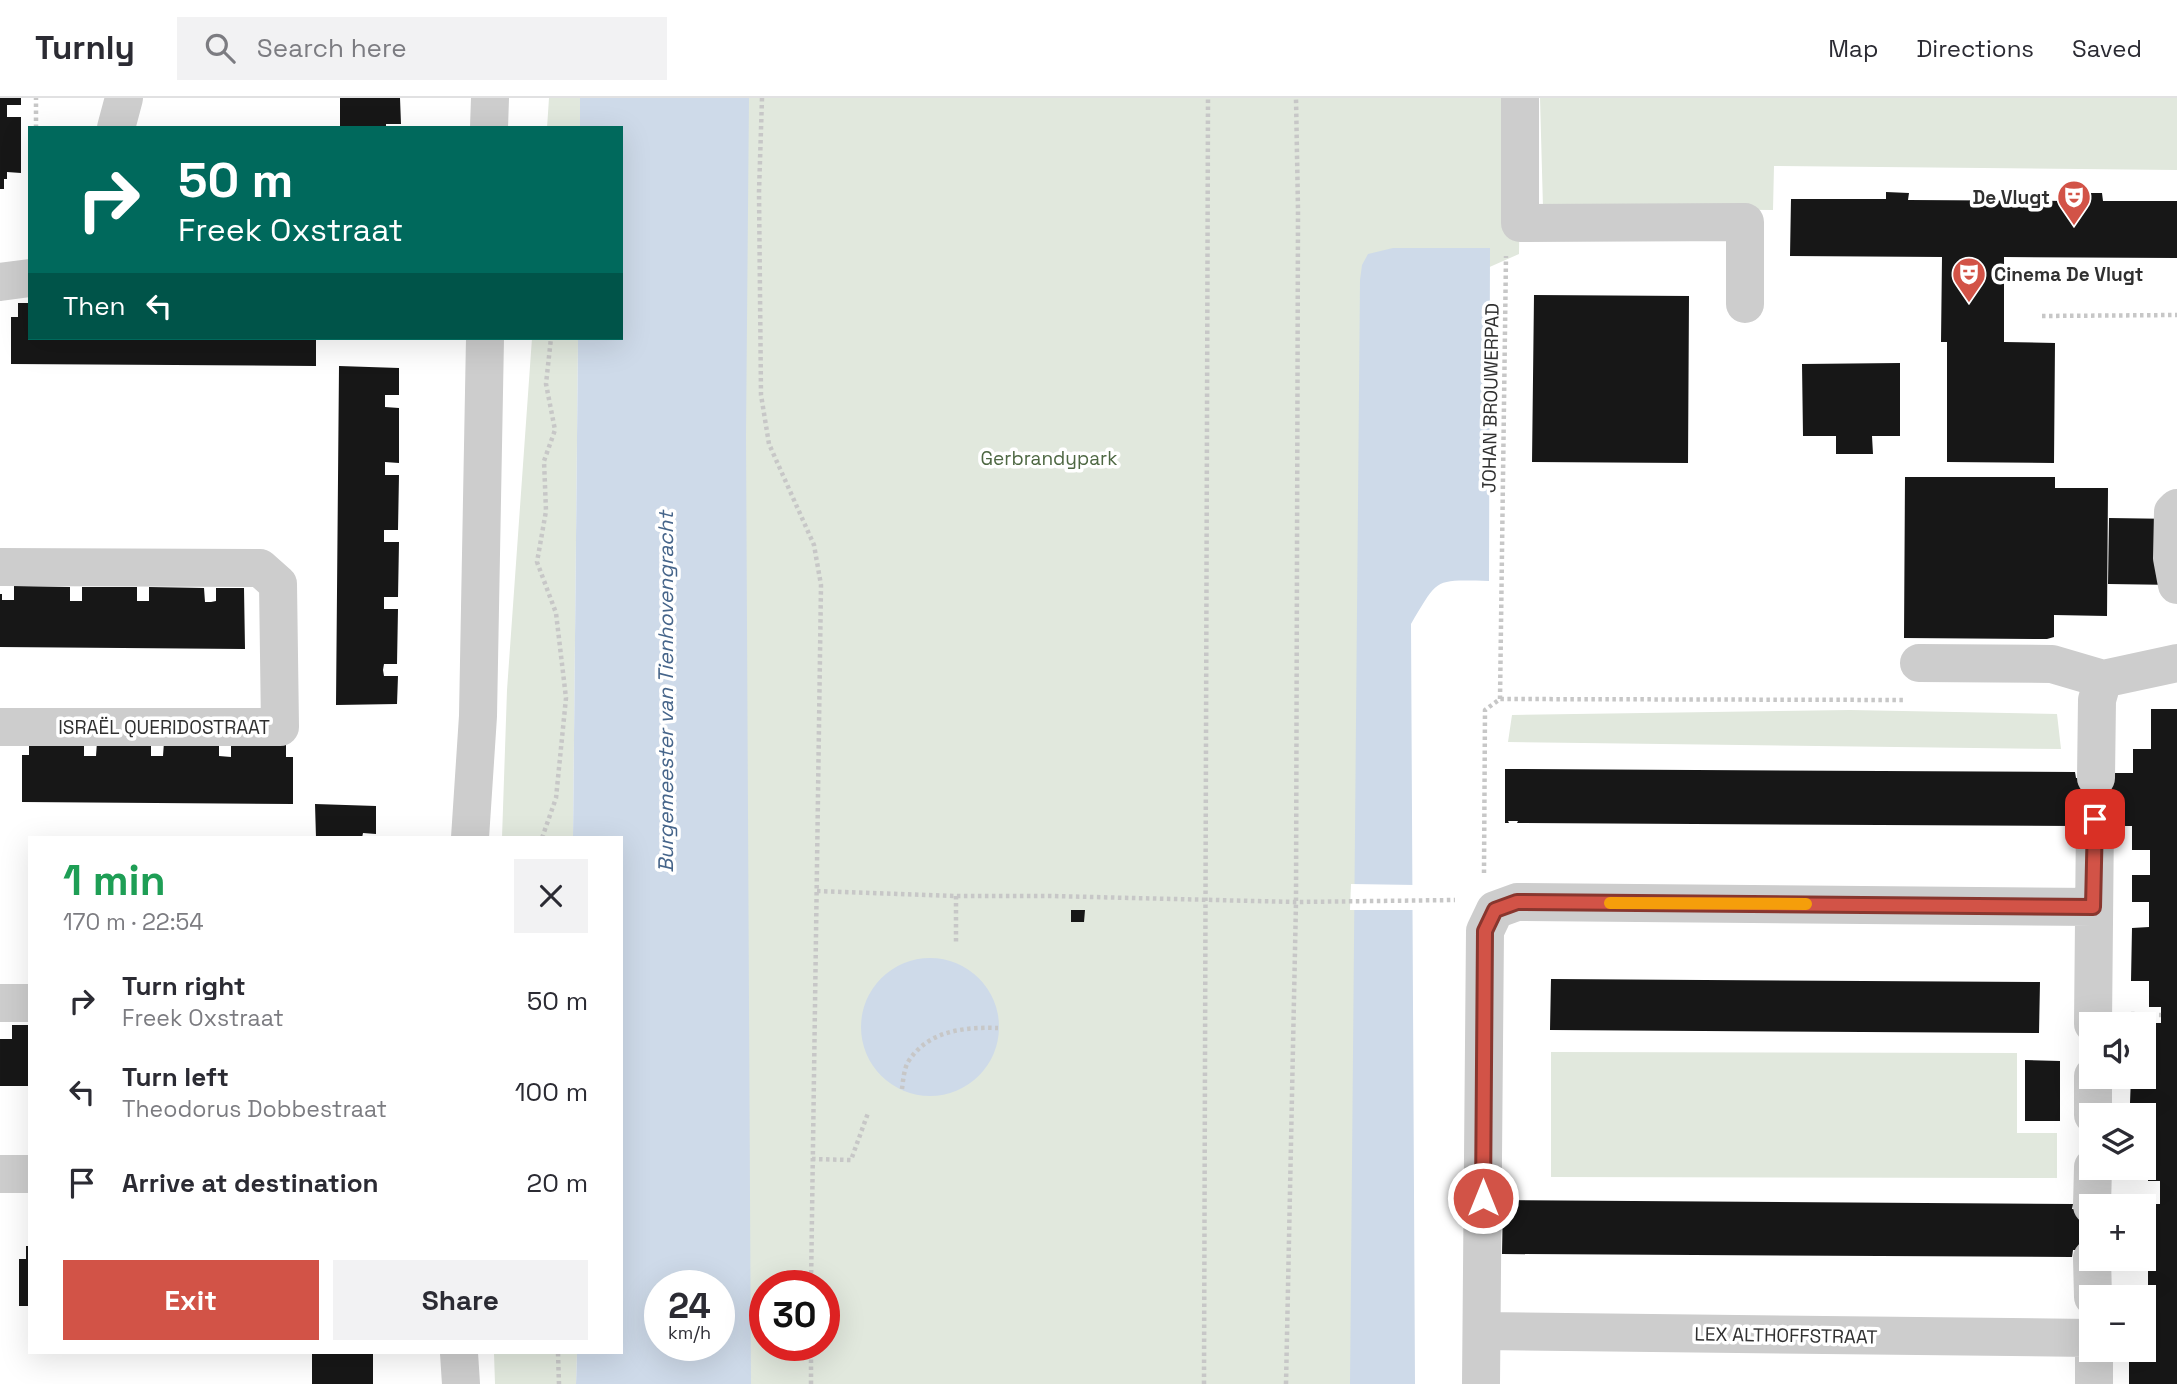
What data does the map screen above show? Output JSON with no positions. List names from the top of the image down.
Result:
{
  "streets": {
    "street": ["ISRAËL QUERIDOSTRAAT", "LEX ALTHOFFSTRAAT"],
    "path": ["JOHAN BROUWERPAD"]
  },
  "water": ["Burgemeester van Tienhovengracht"],
  "parks": ["Gerbrandypark"],
  "places": {
    "theatre": ["De Vlugt", "Cinema De Vlugt"]
  },
  "page": {
    "header": "Turnly",
    "search": "Search here",
    "nav": ["Map", "Directions", "Saved"],
    "turn": ["50 m", "Freek Oxstraat"],
    "then": "Then",
    "heading": ["1 min", "170 m · 22:54"],
    "list": [
      {
        "name": "Turn right",
        "note": "Freek Oxstraat",
        "value": "50 m"
      },
      {
        "name": "Turn left",
        "note": "Theodorus Dobbestraat",
        "value": "100 m"
      },
      {
        "name": "Arrive at destination",
        "value": "20 m"
      }
    ],
    "map_buttons": ["+", "−"],
    "buttons": ["Exit", "Share"],
    "speed": "24 km/h",
    "limit": "30"
  }
}
